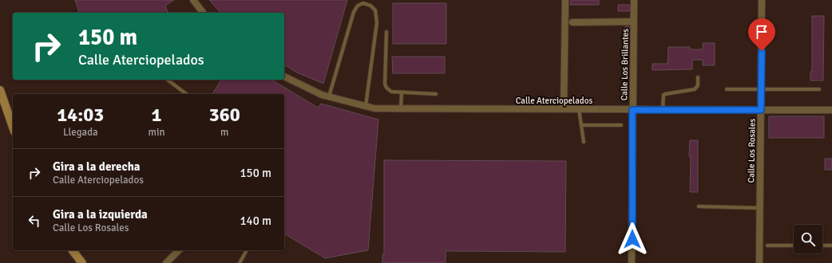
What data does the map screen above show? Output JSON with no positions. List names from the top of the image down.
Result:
{
  "streets": {
    "street": ["Calle Los Brillantes", "Calle Aterciopelados", "Calle Los Rosales"]
  },
  "crossings": [
    ["Calle Los Brillantes", "Calle Aterciopelados"],
    ["Calle Aterciopelados", "Calle Los Rosales"]
  ],
  "page": {
    "turn": ["150 m", "Calle Aterciopelados"],
    "eta": [
      "14:03",
      "Llegada",
      "1",
      "min",
      "360",
      "m"
    ],
    "list": [
      {
        "name": "Gira a la derecha",
        "note": "Calle Aterciopelados",
        "value": "150 m"
      },
      {
        "name": "Gira a la izquierda",
        "note": "Calle Los Rosales",
        "value": "140 m"
      }
    ]
  }
}
